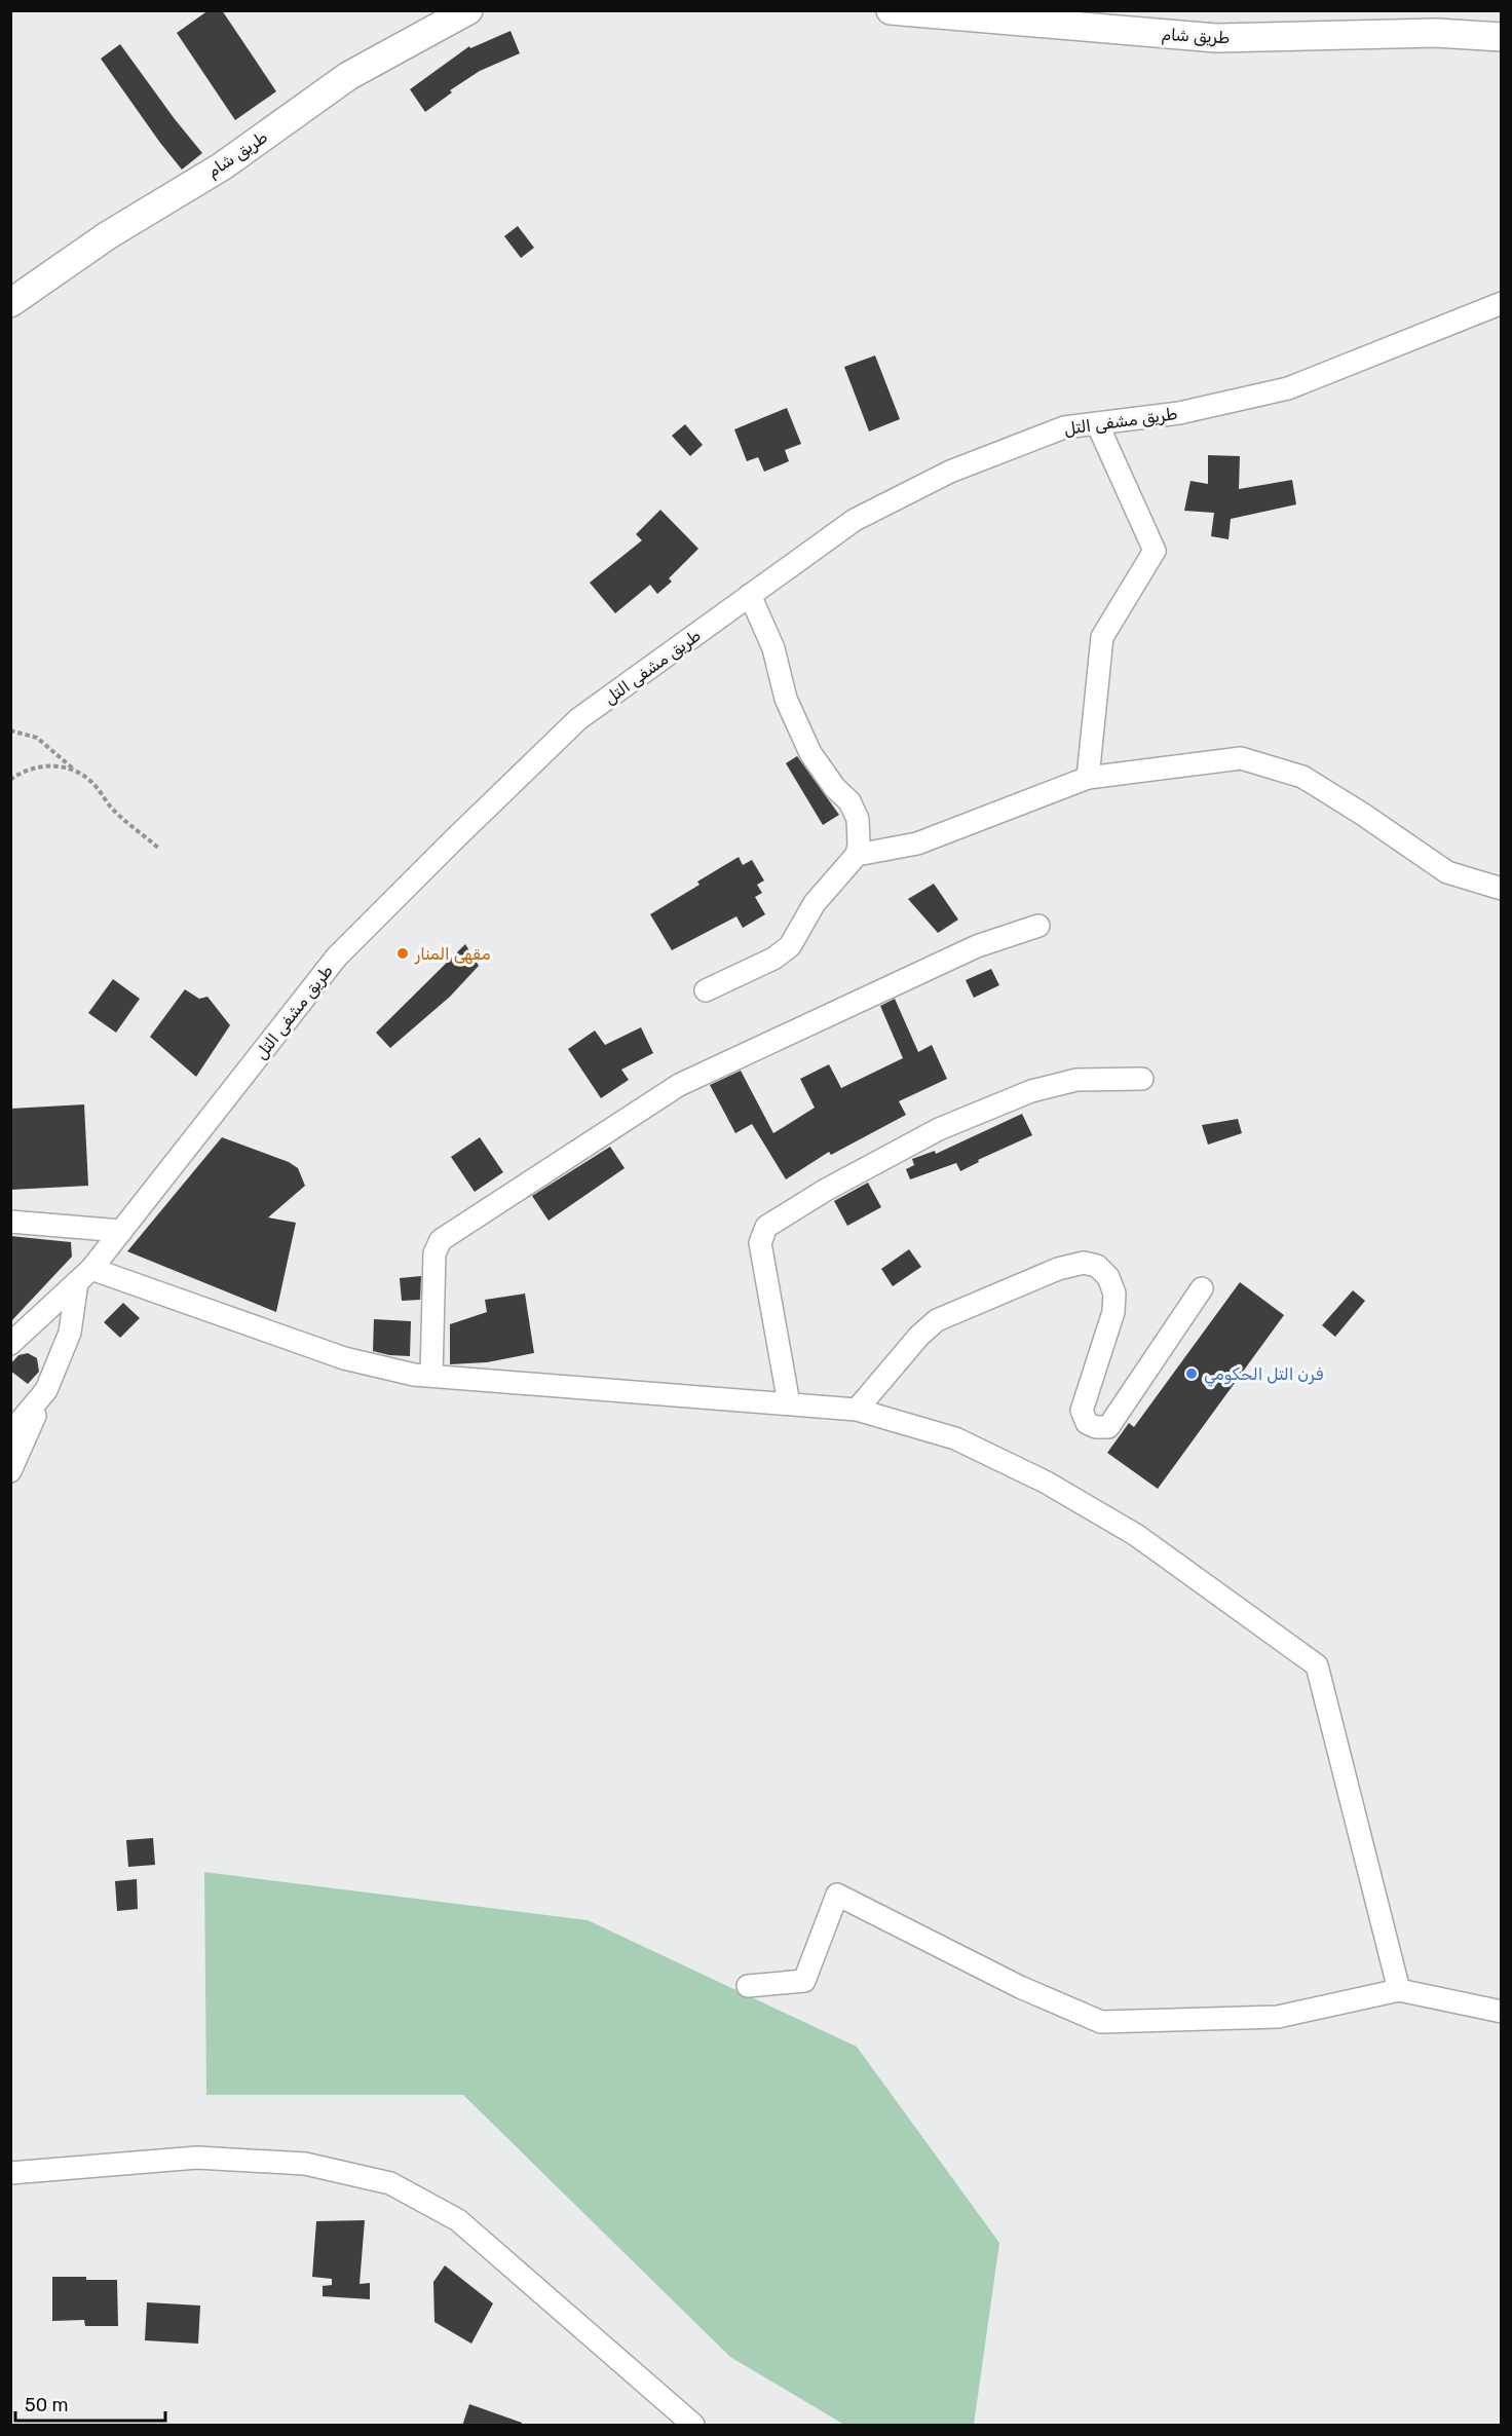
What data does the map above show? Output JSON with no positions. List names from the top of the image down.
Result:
{
  "streets": {
    "main road": ["طريق شام"],
    "street": ["طريق مشفى التل"]
  },
  "places": ["مقهى المنار", "فرن التل الحكومي"],
  "scale_bar": "50 m"
}
